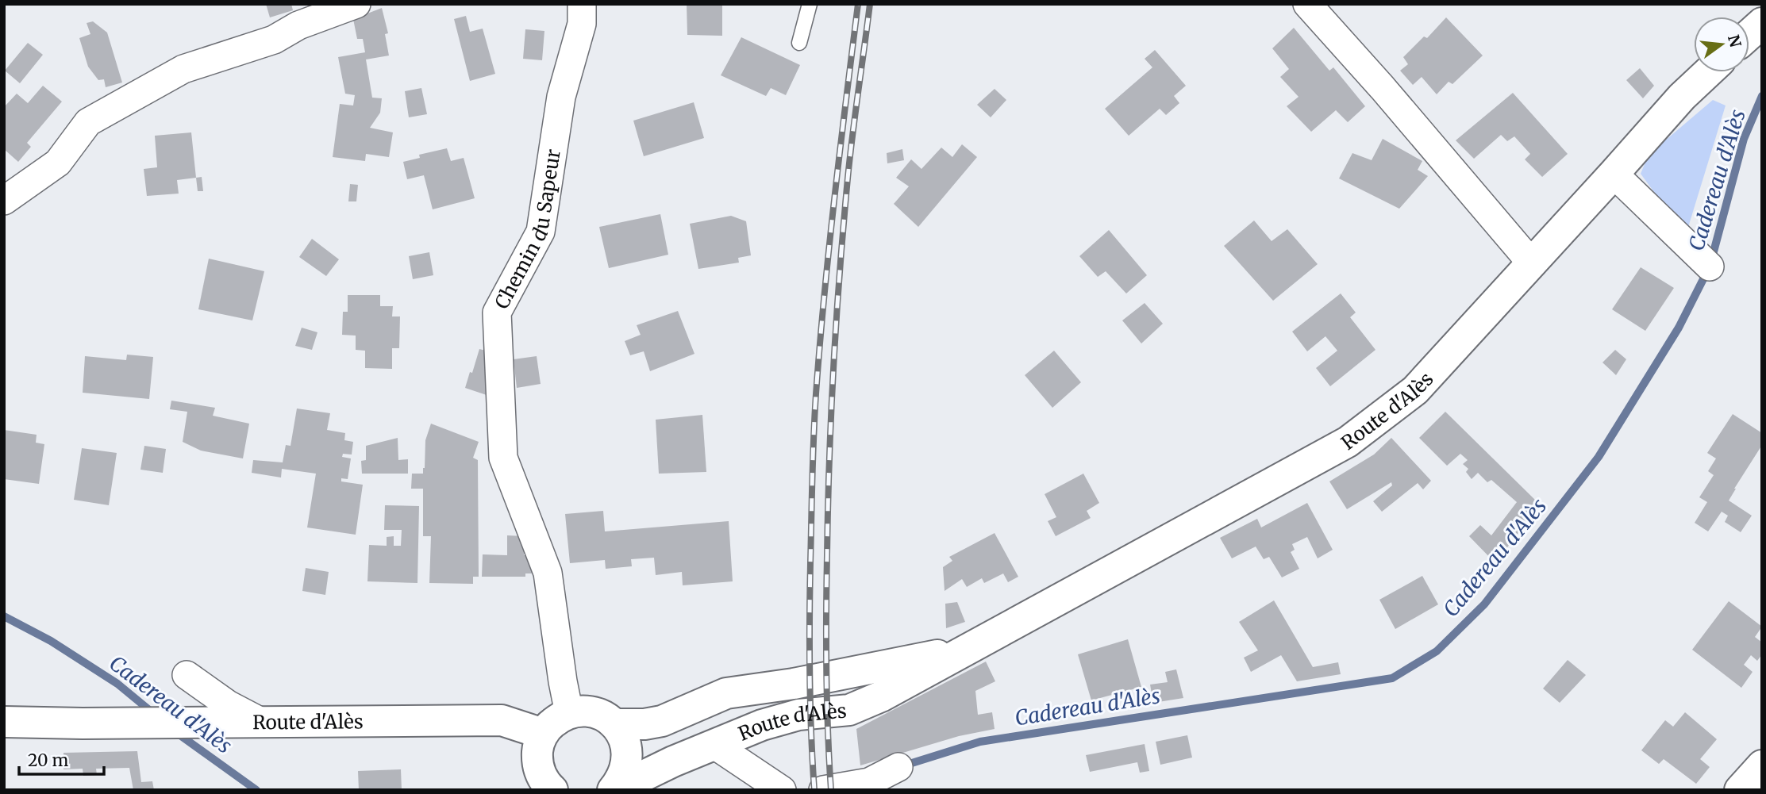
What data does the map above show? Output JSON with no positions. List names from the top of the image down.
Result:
{
  "streets": {
    "main road": ["Route d'Alès"],
    "street": ["Chemin du Sapeur"]
  },
  "water": ["Cadereau d'Alès"],
  "scale_bar": "20 m",
  "north": "right"
}
